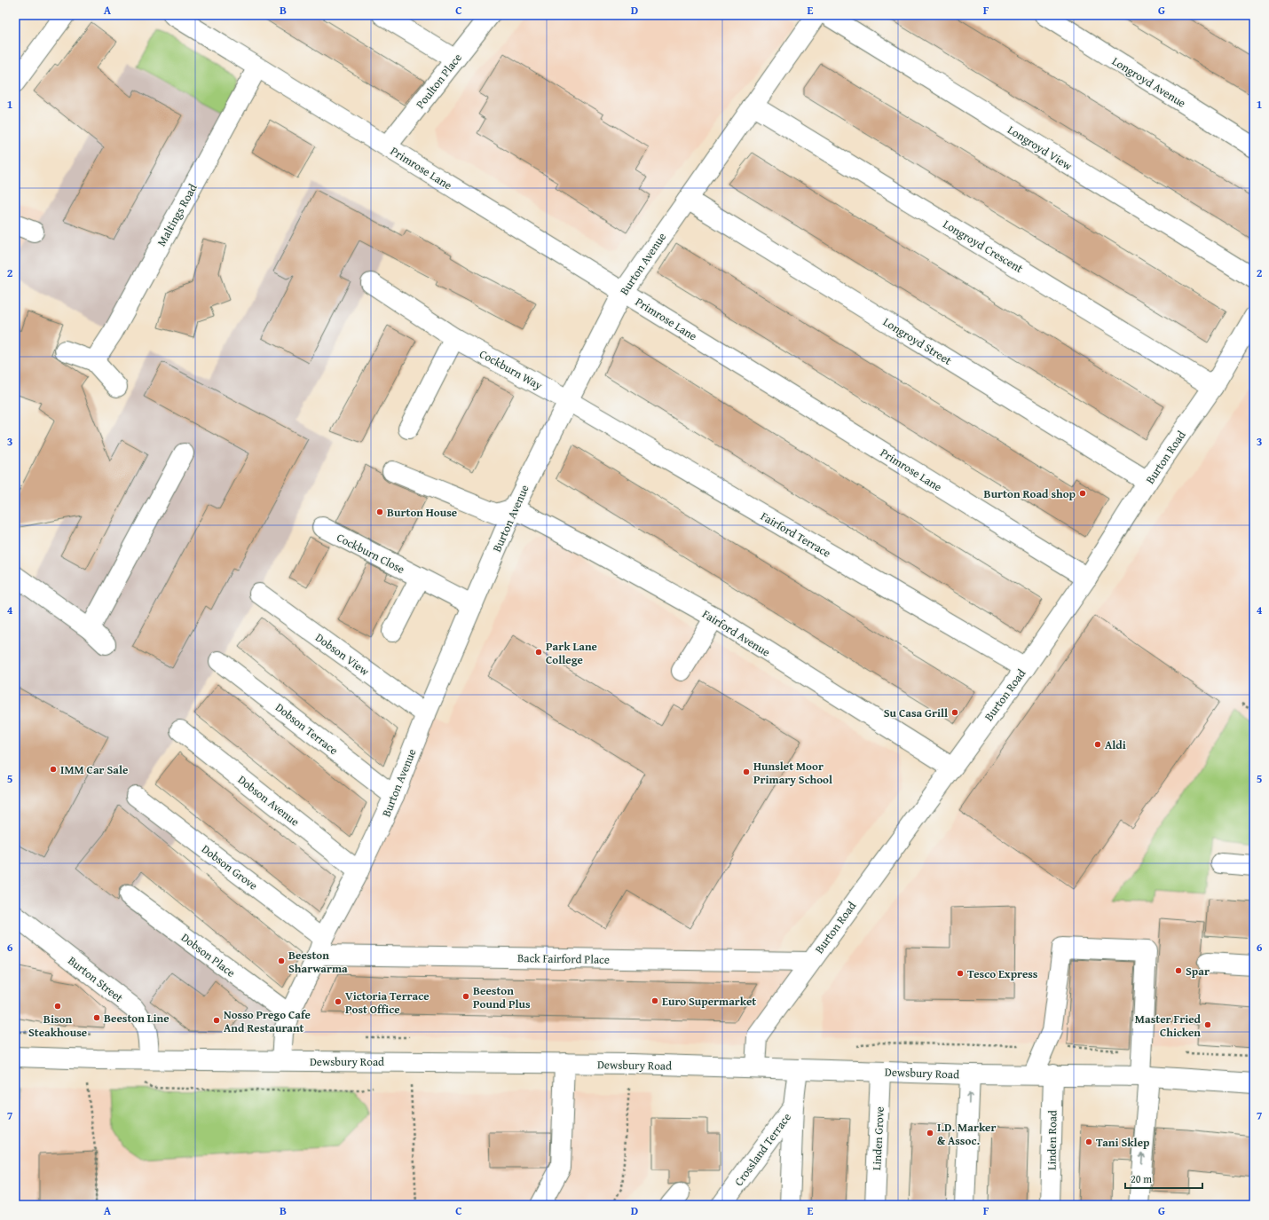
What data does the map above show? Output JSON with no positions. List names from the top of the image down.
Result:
{
  "streets": {
    "street": [
      "Poulton Place",
      "Longroyd Avenue",
      "Longroyd View",
      "Primrose Lane",
      "Maltings Road",
      "Longroyd Crescent",
      "Burton Avenue",
      "Longroyd Street",
      "Cockburn Way",
      "Burton Road",
      "Fairford Terrace",
      "Cockburn Close",
      "Fairford Avenue",
      "Dobson View",
      "Dobson Terrace",
      "Dobson Avenue",
      "Dobson Grove",
      "Dobson Place",
      "Back Fairford Place",
      "Burton Street",
      "Dewsbury Road",
      "Linden Grove",
      "Linden Road",
      "Crossland Terrace"
    ]
  },
  "crossings": [
    ["Poulton Place", "Primrose Lane"],
    ["Primrose Lane", "Maltings Road"],
    ["Primrose Lane", "Burton Avenue"],
    ["Primrose Lane", "Burton Road"],
    ["Longroyd Crescent", "Burton Avenue"],
    ["Longroyd Crescent", "Burton Road"],
    ["Burton Avenue", "Longroyd Street"],
    ["Burton Avenue", "Cockburn Way"],
    ["Burton Avenue", "Fairford Terrace"],
    ["Burton Avenue", "Cockburn Close"],
    ["Burton Avenue", "Fairford Avenue"],
    ["Burton Avenue", "Dobson View"],
    ["Burton Avenue", "Dobson Terrace"],
    ["Burton Avenue", "Dobson Avenue"],
    ["Burton Avenue", "Dobson Grove"],
    ["Burton Avenue", "Dobson Place"],
    ["Burton Avenue", "Back Fairford Place"],
    ["Burton Avenue", "Dewsbury Road"],
    ["Longroyd Street", "Burton Road"],
    ["Cockburn Way", "Fairford Terrace"],
    ["Burton Road", "Fairford Terrace"],
    ["Burton Road", "Fairford Avenue"],
    ["Burton Road", "Back Fairford Place"],
    ["Burton Road", "Dewsbury Road"],
    ["Dobson Grove", "Back Fairford Place"],
    ["Burton Street", "Dewsbury Road"],
    ["Dewsbury Road", "Linden Grove"],
    ["Dewsbury Road", "Linden Road"],
    ["Dewsbury Road", "Crossland Terrace"]
  ],
  "places": [
    "Burton Road shop",
    "Burton House",
    "Park Lane College",
    "Su Casa Grill",
    "Aldi",
    "IMM Car Sale",
    "Hunslet Moor Primary School",
    "Beeston Sharwarma",
    "Spar",
    "Tesco Express",
    "Beeston Pound Plus",
    "Euro Supermarket",
    "Victoria Terrace Post Office",
    "Bison Steakhouse",
    "Beeston Line",
    "Nosso Prego Cafe And Restaurant",
    "Master Fried Chicken",
    "I.D. Marker & Assoc.",
    "Tani Sklep"
  ],
  "scale_bar": "20 m",
  "grid": {
    "columns": [
      "A",
      "B",
      "C",
      "D",
      "E",
      "F",
      "G"
    ],
    "rows": [
      "1",
      "2",
      "3",
      "4",
      "5",
      "6",
      "7"
    ]
  }
}
